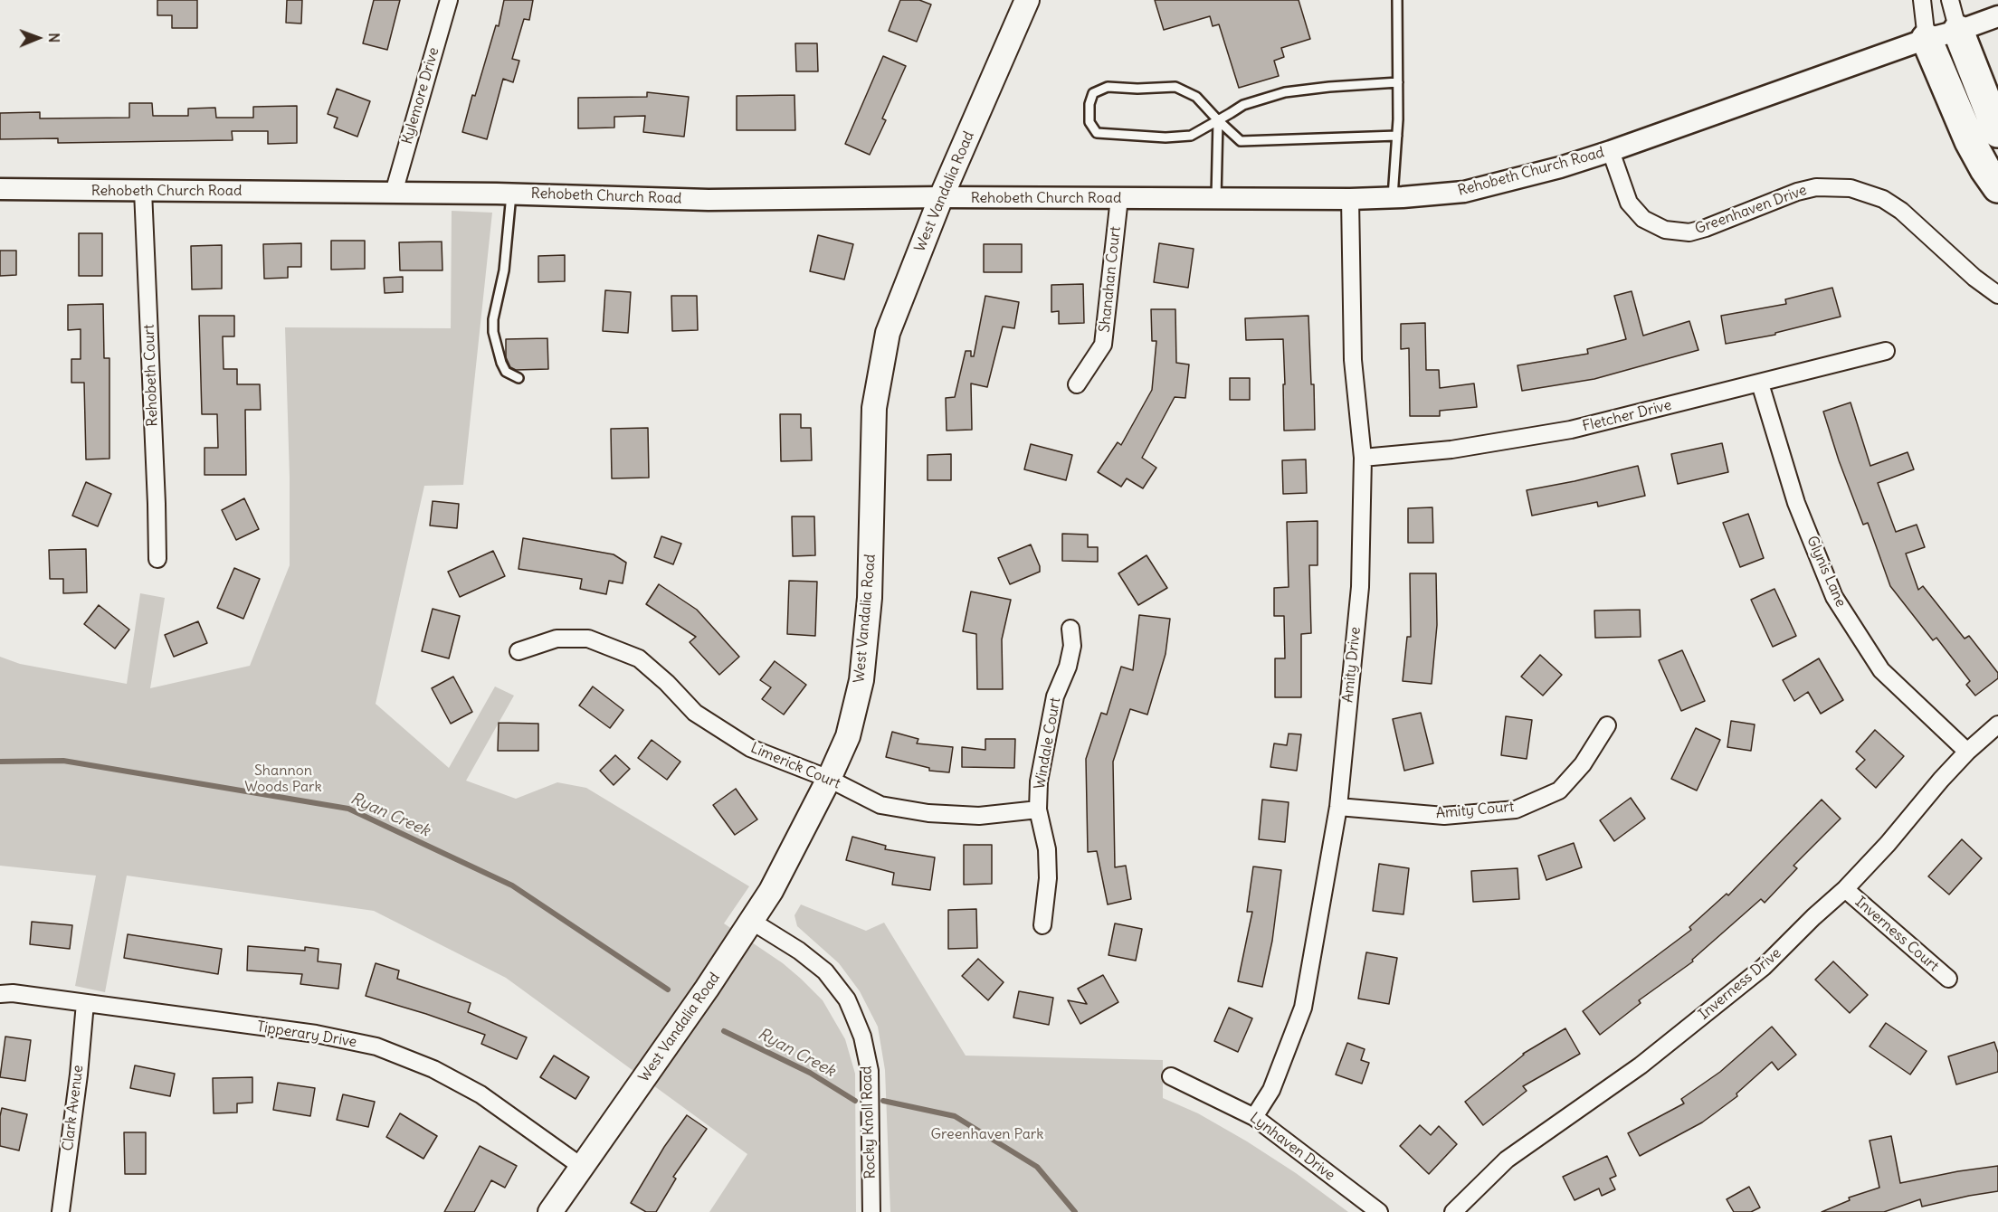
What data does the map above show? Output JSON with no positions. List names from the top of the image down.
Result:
{
  "streets": {
    "main road": ["West Vandalia Road"],
    "street": [
      "Kylemore Drive",
      "Rehobeth Church Road",
      "Greenhaven Drive",
      "Shanahan Court",
      "Rehobeth Court",
      "Fletcher Drive",
      "Glynis Lane",
      "Amity Drive",
      "Windale Court",
      "Limerick Court",
      "Amity Court",
      "Inverness Court",
      "Inverness Drive",
      "Tipperary Drive",
      "Clark Avenue",
      "Rocky Knoll Road",
      "Lynhaven Drive"
    ]
  },
  "crossings": [
    ["Kylemore Drive", "Rehobeth Church Road"],
    ["Rehobeth Church Road", "West Vandalia Road"],
    ["Rehobeth Church Road", "Greenhaven Drive"],
    ["Rehobeth Church Road", "Shanahan Court"],
    ["Rehobeth Church Road", "Rehobeth Court"],
    ["Rehobeth Church Road", "Amity Drive"],
    ["West Vandalia Road", "Limerick Court"],
    ["West Vandalia Road", "Tipperary Drive"],
    ["West Vandalia Road", "Rocky Knoll Road"],
    ["Fletcher Drive", "Glynis Lane"],
    ["Fletcher Drive", "Amity Drive"],
    ["Glynis Lane", "Inverness Drive"],
    ["Amity Drive", "Amity Court"],
    ["Amity Drive", "Lynhaven Drive"],
    ["Windale Court", "Limerick Court"],
    ["Inverness Court", "Inverness Drive"],
    ["Tipperary Drive", "Clark Avenue"]
  ],
  "water": ["Ryan Creek"],
  "parks": ["Shannon Woods Park", "Greenhaven Park"],
  "north": "right"
}
